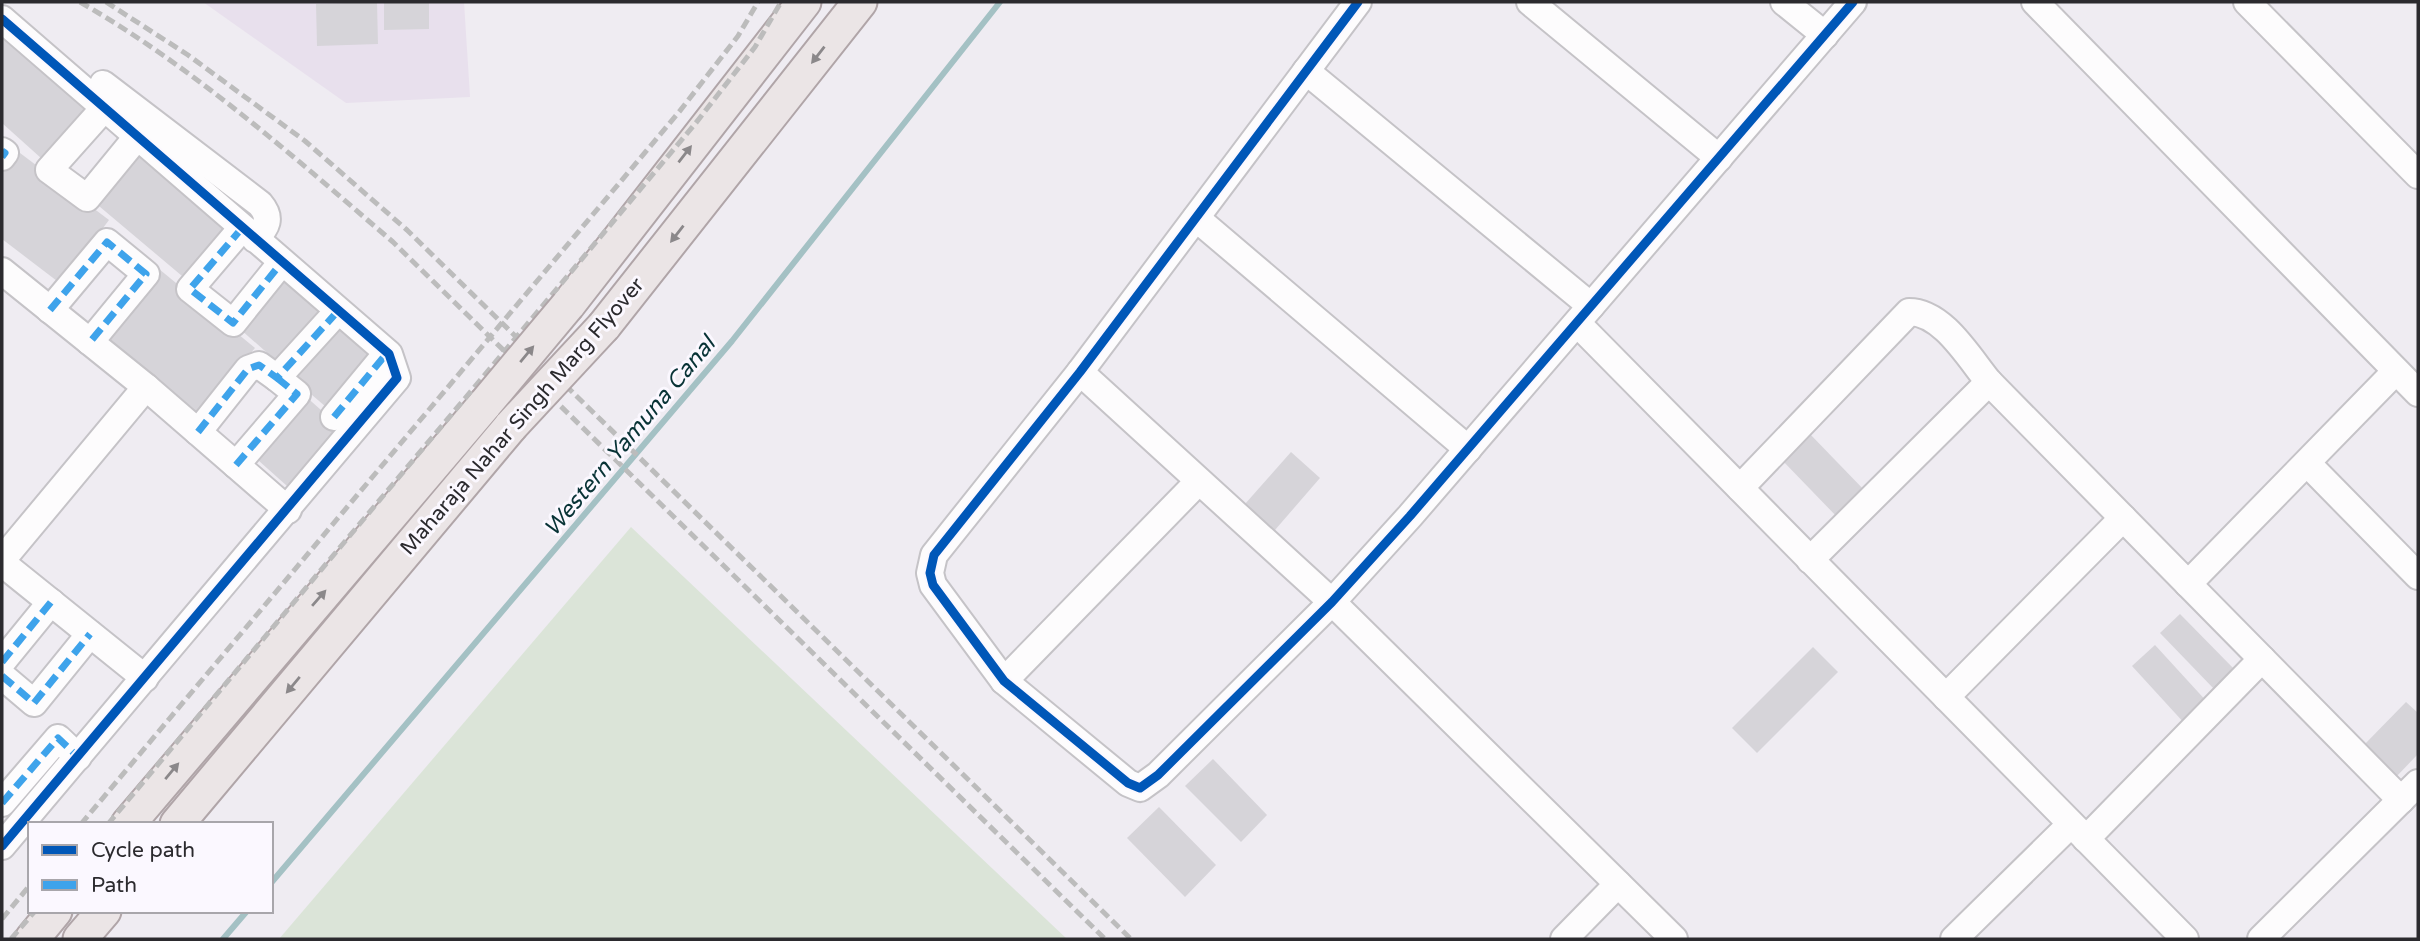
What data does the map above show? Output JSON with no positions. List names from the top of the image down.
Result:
{
  "streets": {
    "main road": ["Maharaja Nahar Singh Marg Flyover"]
  },
  "water": ["Western Yamuna Canal"],
  "legend": ["Cycle path", "Path"]
}
